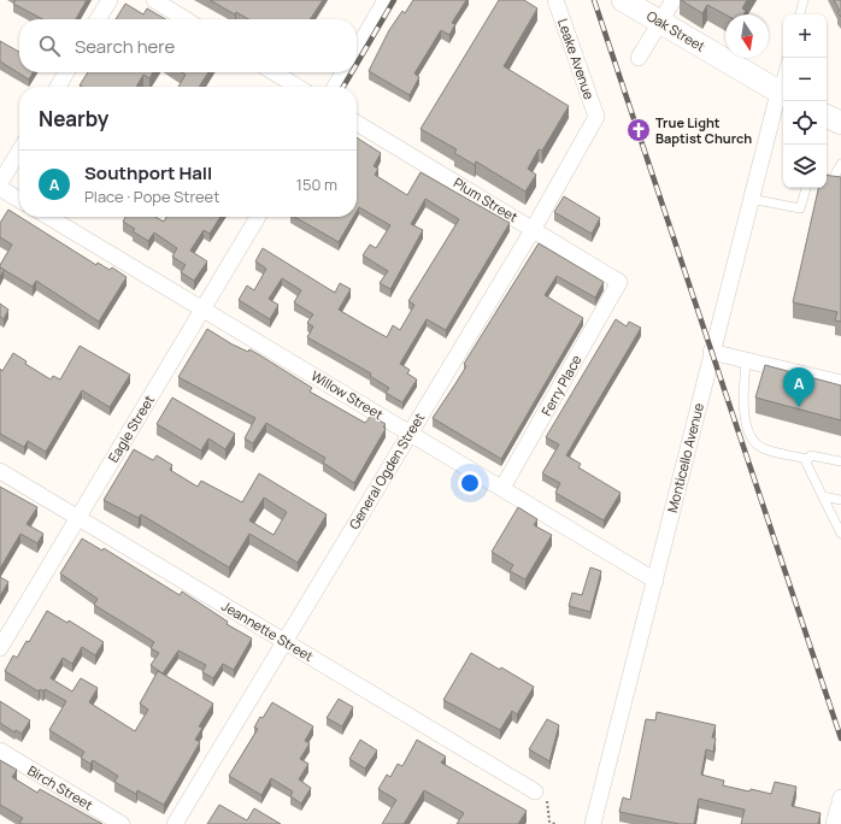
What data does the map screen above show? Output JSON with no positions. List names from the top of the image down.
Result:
{
  "streets": {
    "main road": ["Oak Street"],
    "street": [
      "Leake Avenue",
      "Plum Street",
      "Ferry Place",
      "Willow Street",
      "Eagle Street",
      "Monticello Avenue",
      "General Ogden Street",
      "Jeannette Street",
      "Birch Street"
    ]
  },
  "crossings": [
    ["Oak Street", "Monticello Avenue"],
    ["Leake Avenue", "General Ogden Street"],
    ["Plum Street", "Ferry Place"],
    ["Plum Street", "General Ogden Street"],
    ["Ferry Place", "Willow Street"],
    ["Willow Street", "Eagle Street"],
    ["Willow Street", "Monticello Avenue"],
    ["Willow Street", "General Ogden Street"],
    ["Eagle Street", "Jeannette Street"],
    ["General Ogden Street", "Jeannette Street"]
  ],
  "places": {
    "church": ["True Light Baptist Church"]
  },
  "north": "bottom",
  "page": {
    "map_buttons": ["+", "−"],
    "search": "Search here",
    "heading": "Nearby",
    "list": [
      {
        "mark": "A",
        "name": "Southport Hall",
        "note": "Place · Pope Street",
        "value": "150 m"
      }
    ],
    "pins": "A"
  }
}
